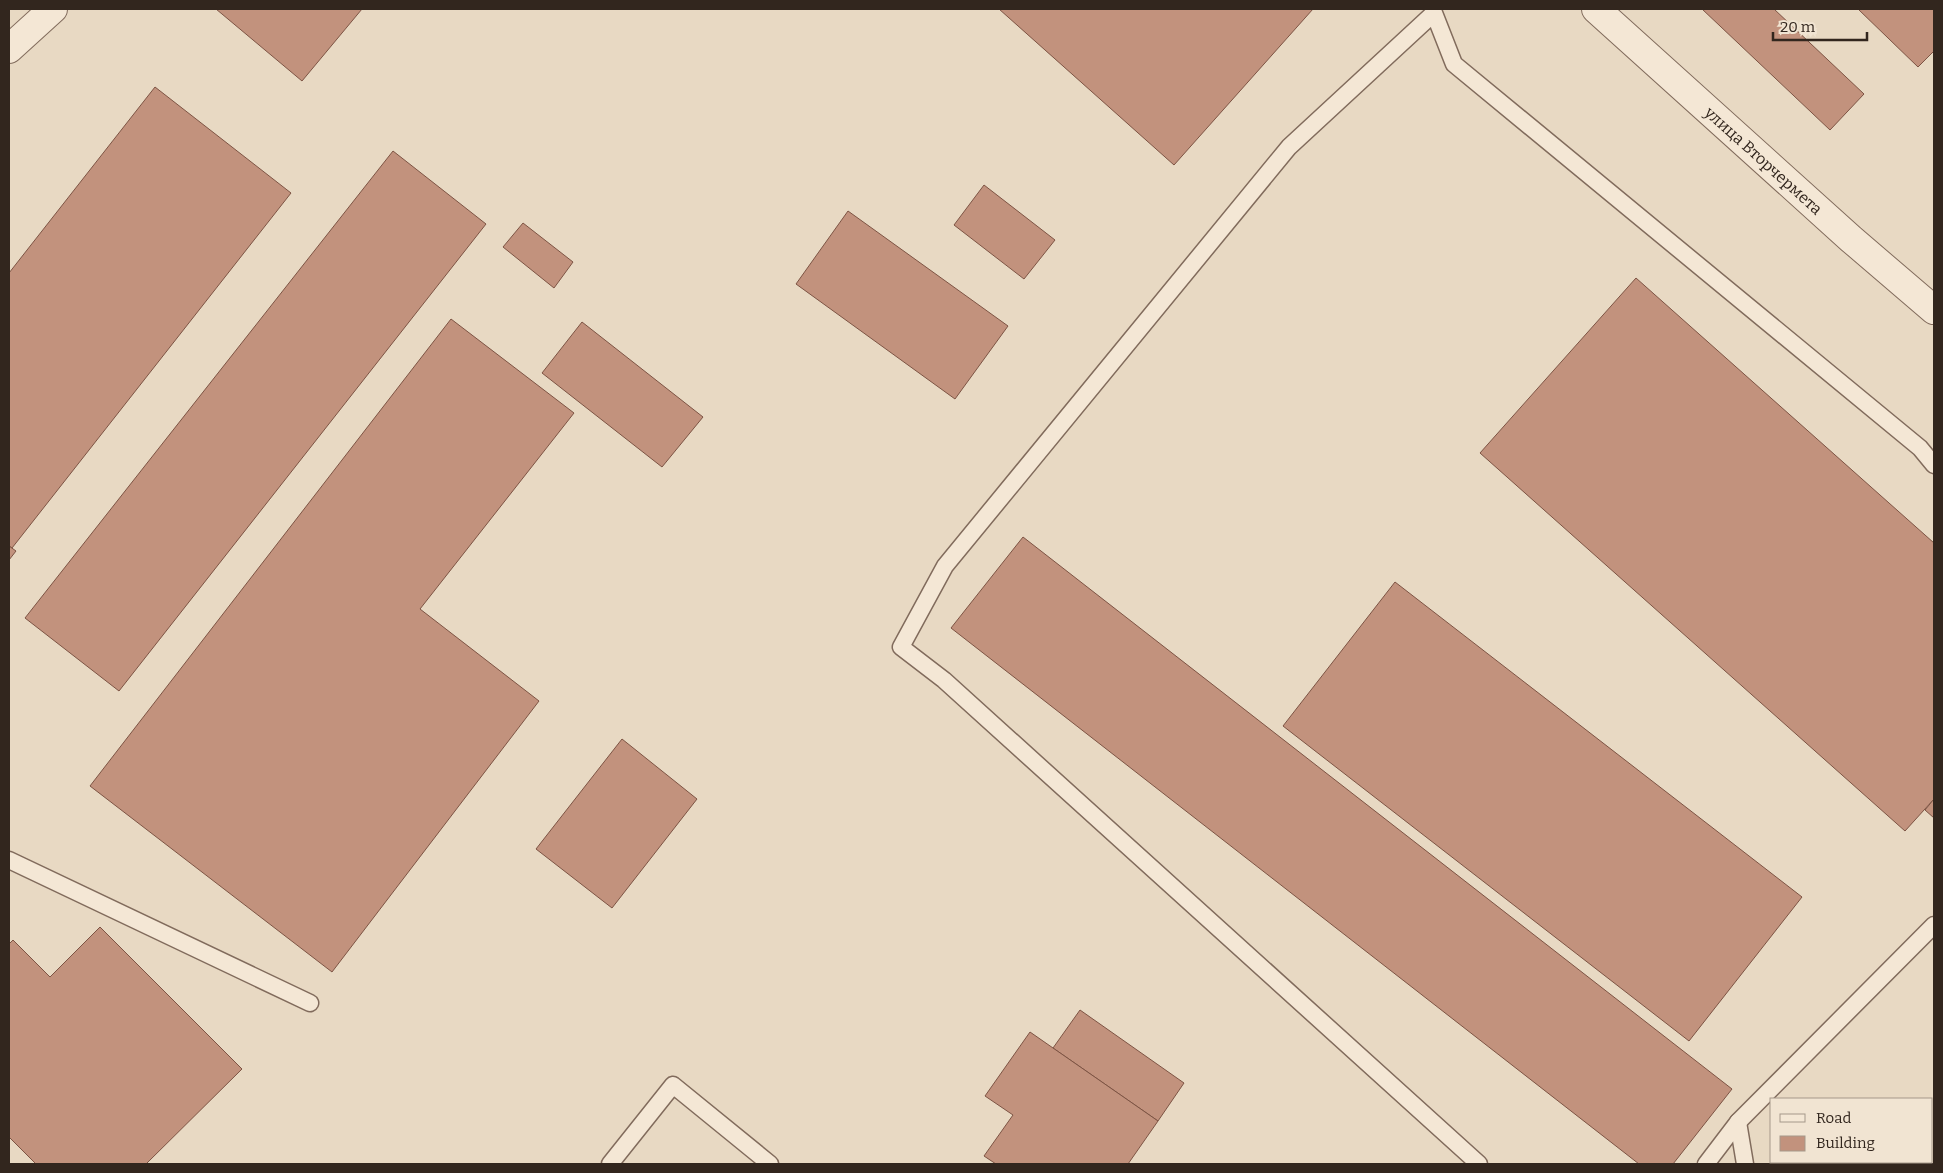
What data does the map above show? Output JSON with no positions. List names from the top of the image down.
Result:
{
  "streets": {
    "street": ["улица Вторчермета"]
  },
  "legend": ["Road", "Building"],
  "scale_bar": "20 m"
}
